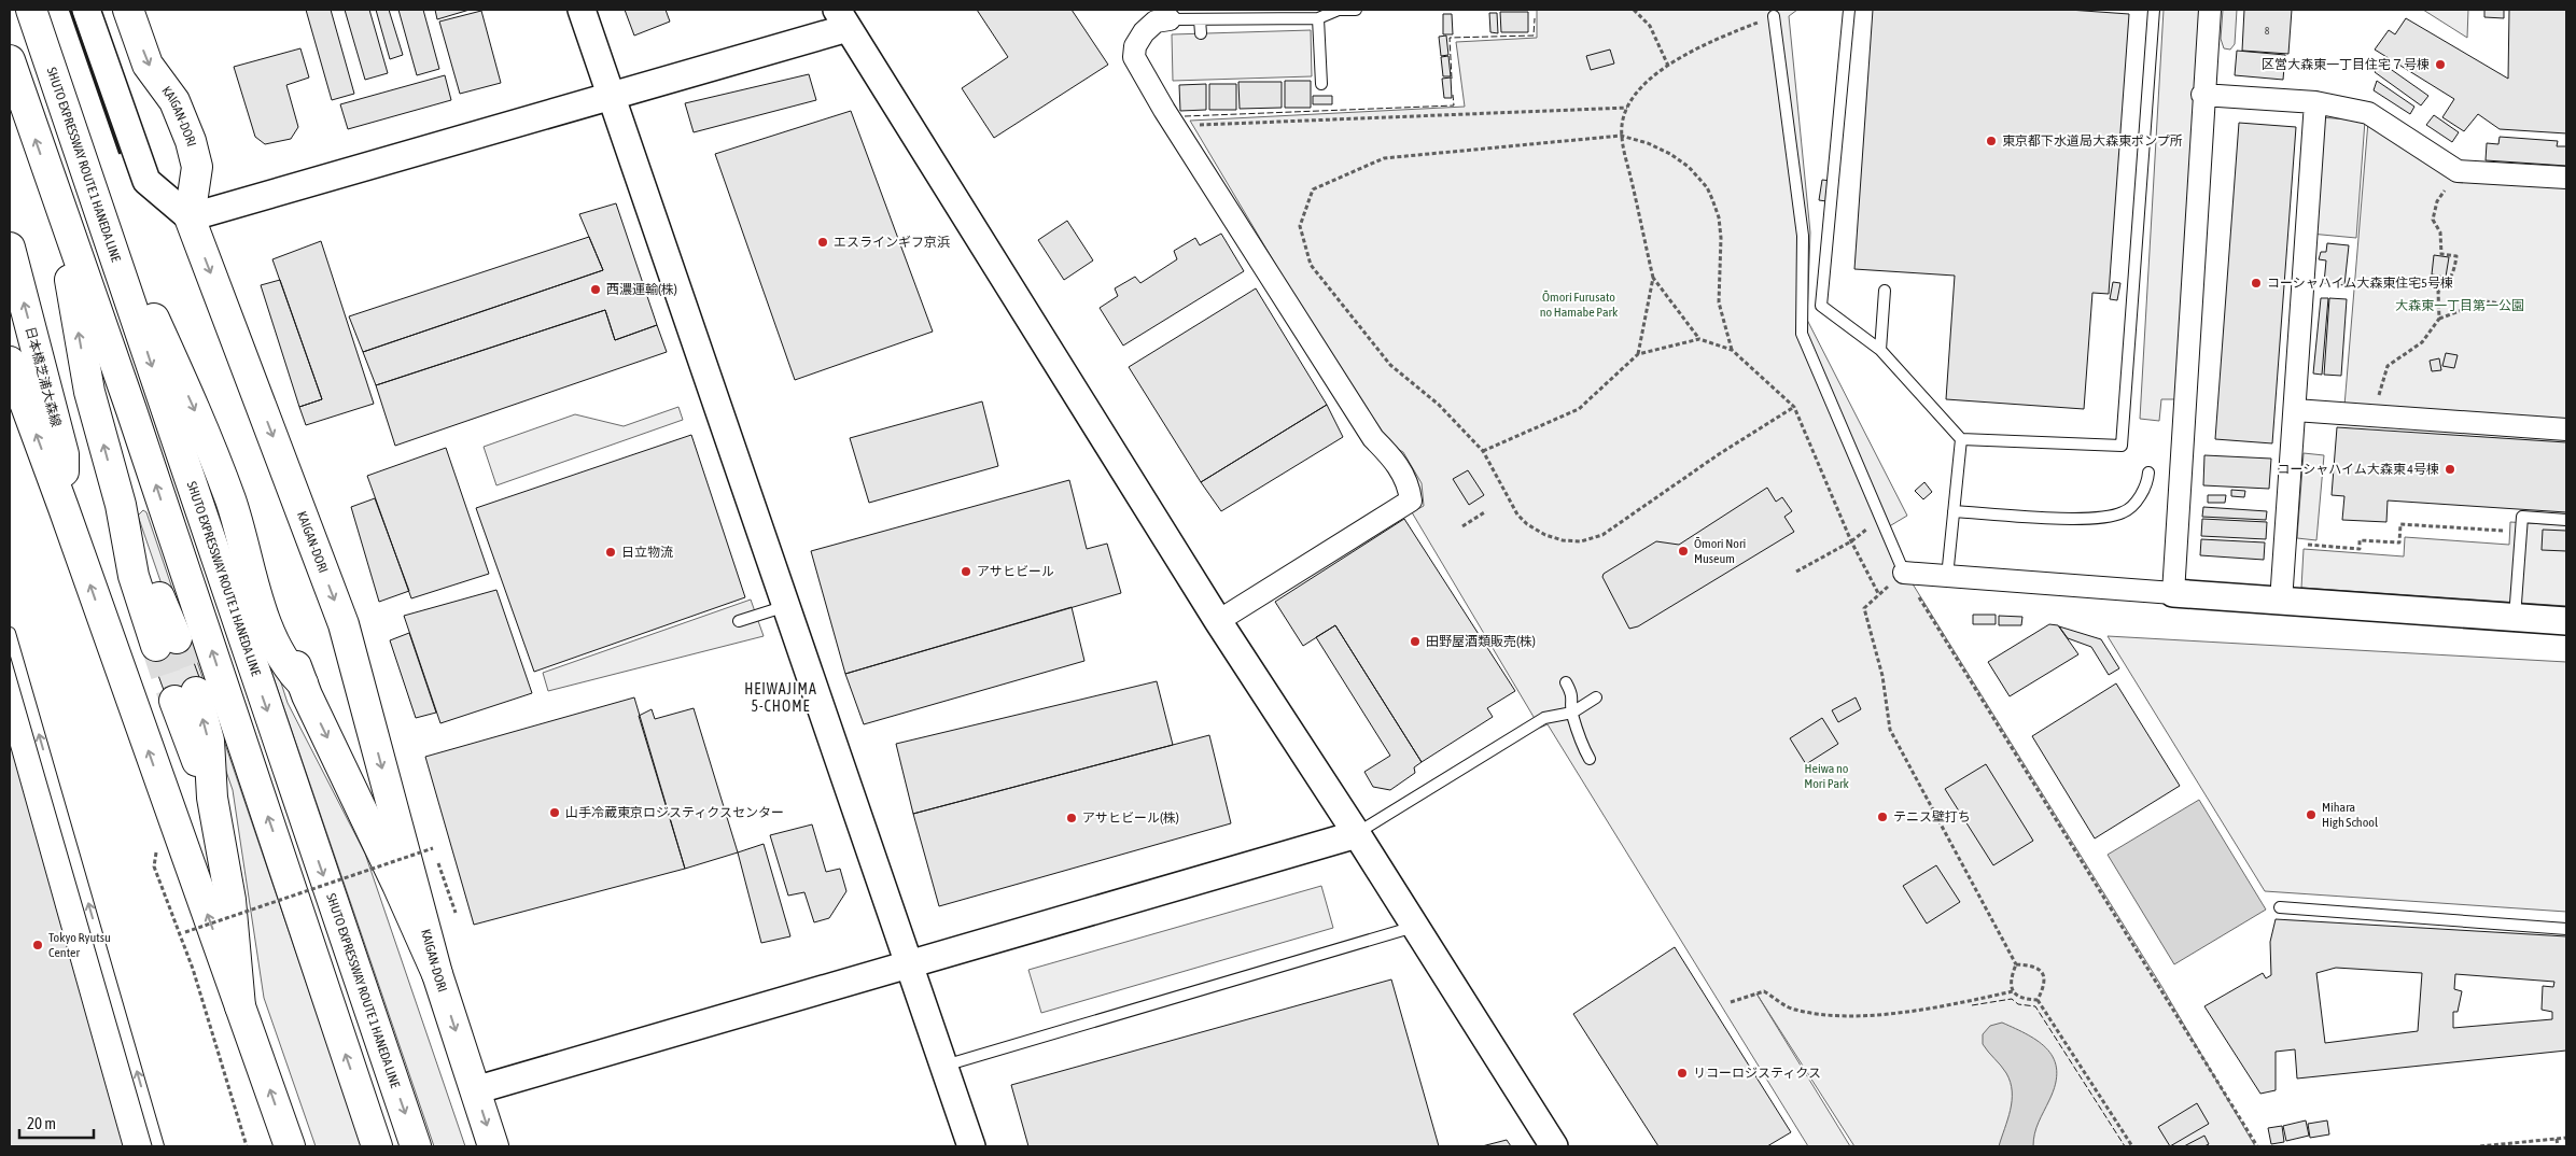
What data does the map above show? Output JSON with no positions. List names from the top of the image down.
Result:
{
  "streets": {
    "main road": ["KAIGAN-DORI", "SHUTO EXPRESSWAY ROUTE 1 HANEDA LINE", "日本橋芝浦大森線"]
  },
  "districts": ["HEIWAJIMA 5-CHOME"],
  "parks": ["Ōmori Furusato no Hamabe Park", "大森東一丁目第一公園", "Heiwa no Mori Park"],
  "places": [
    "区営大森東一丁目住宅７号棟",
    "東京都下水道局大森東ポンプ所",
    "エスラインギフ京浜",
    "コーシャハイム大森東住宅5号棟",
    "西濃運輸(株)",
    "コーシャハイム大森東 4号棟",
    "Ōmori Nori Museum",
    "日立物流",
    "アサヒビール",
    "田野屋酒類販売(株)",
    "山手冷蔵東京ロジスティクスセンター",
    "Mihara High School",
    "テニス壁打ち",
    "アサヒビール(株)",
    "Tokyo Ryutsu Center",
    "リコーロジスティクス"
  ],
  "house_numbers": ["8"],
  "scale_bar": "20 m"
}
